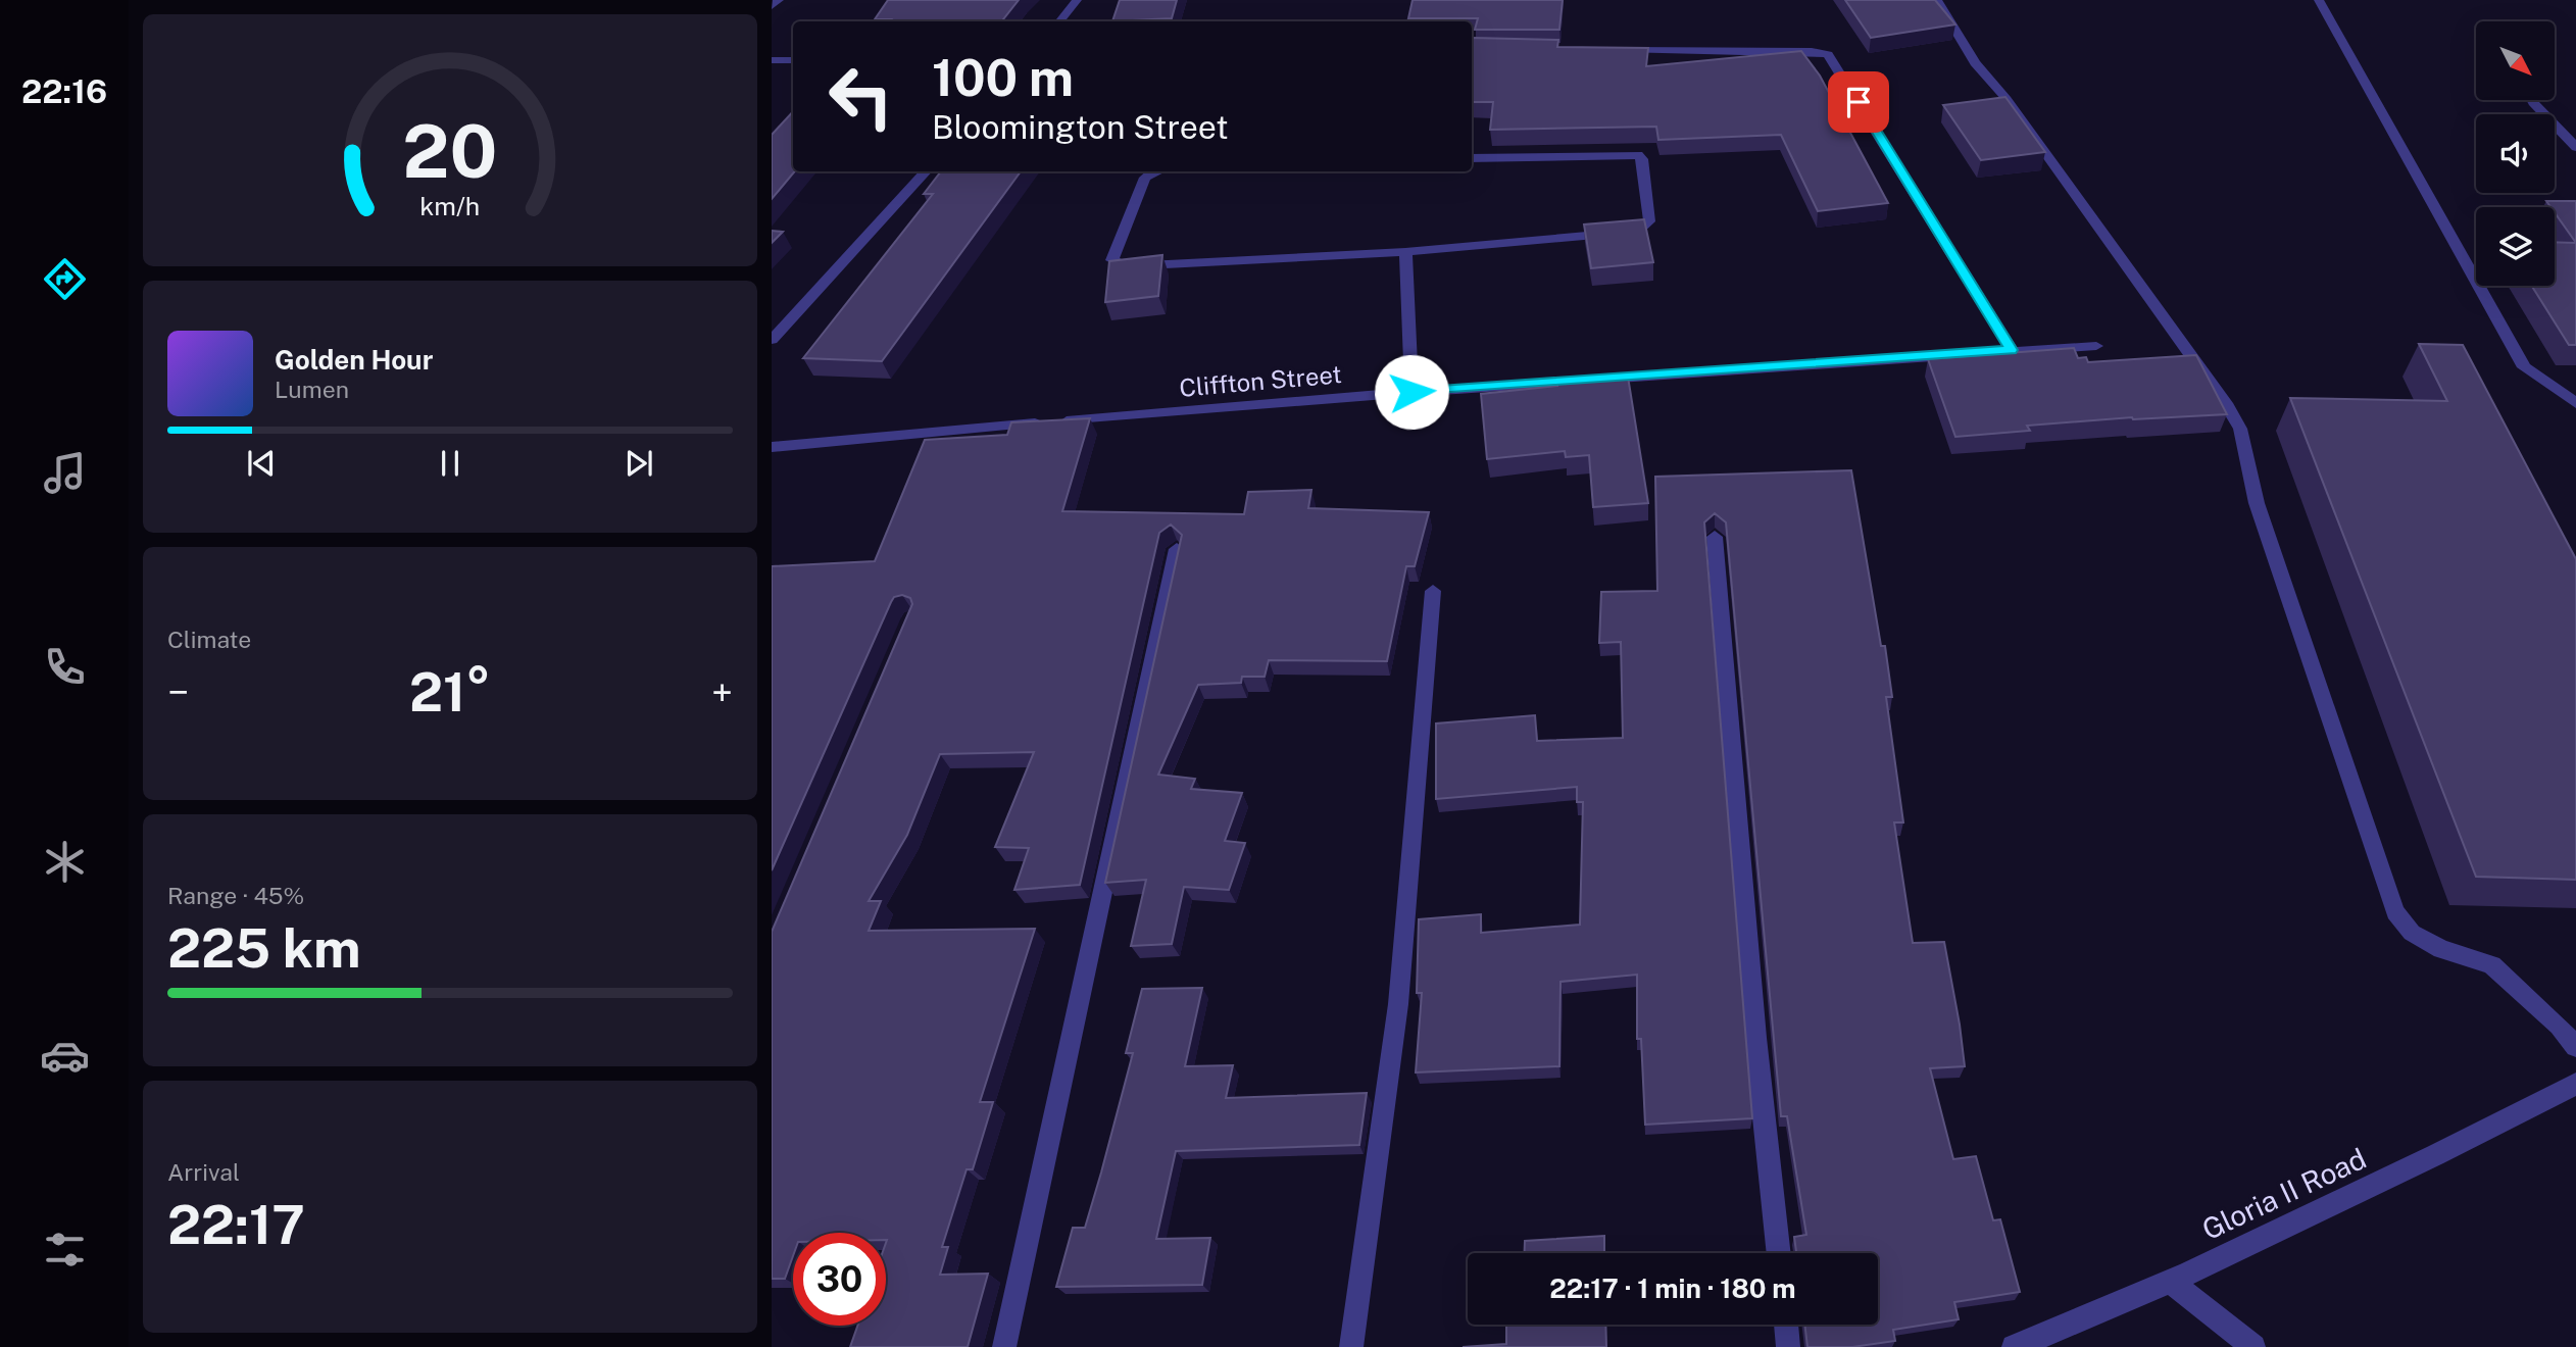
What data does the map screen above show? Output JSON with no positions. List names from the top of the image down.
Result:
{
  "streets": {
    "street": ["Cliffton Street", "Gloria II Road"]
  },
  "north": "bottom right",
  "page": {
    "tabs": "22:16",
    "turn": ["100 m", "Bloomington Street"],
    "song": ["Golden Hour", "Lumen"],
    "tile": [
      "Climate",
      ["Range · 45%", "225 km"],
      ["Arrival", "22:17"]
    ],
    "heat": ["−", "21°", "+"],
    "limit": "30",
    "trip": "22:17 · 1 min · 180 m",
    "gauge": ["20", "km/h"]
  }
}
